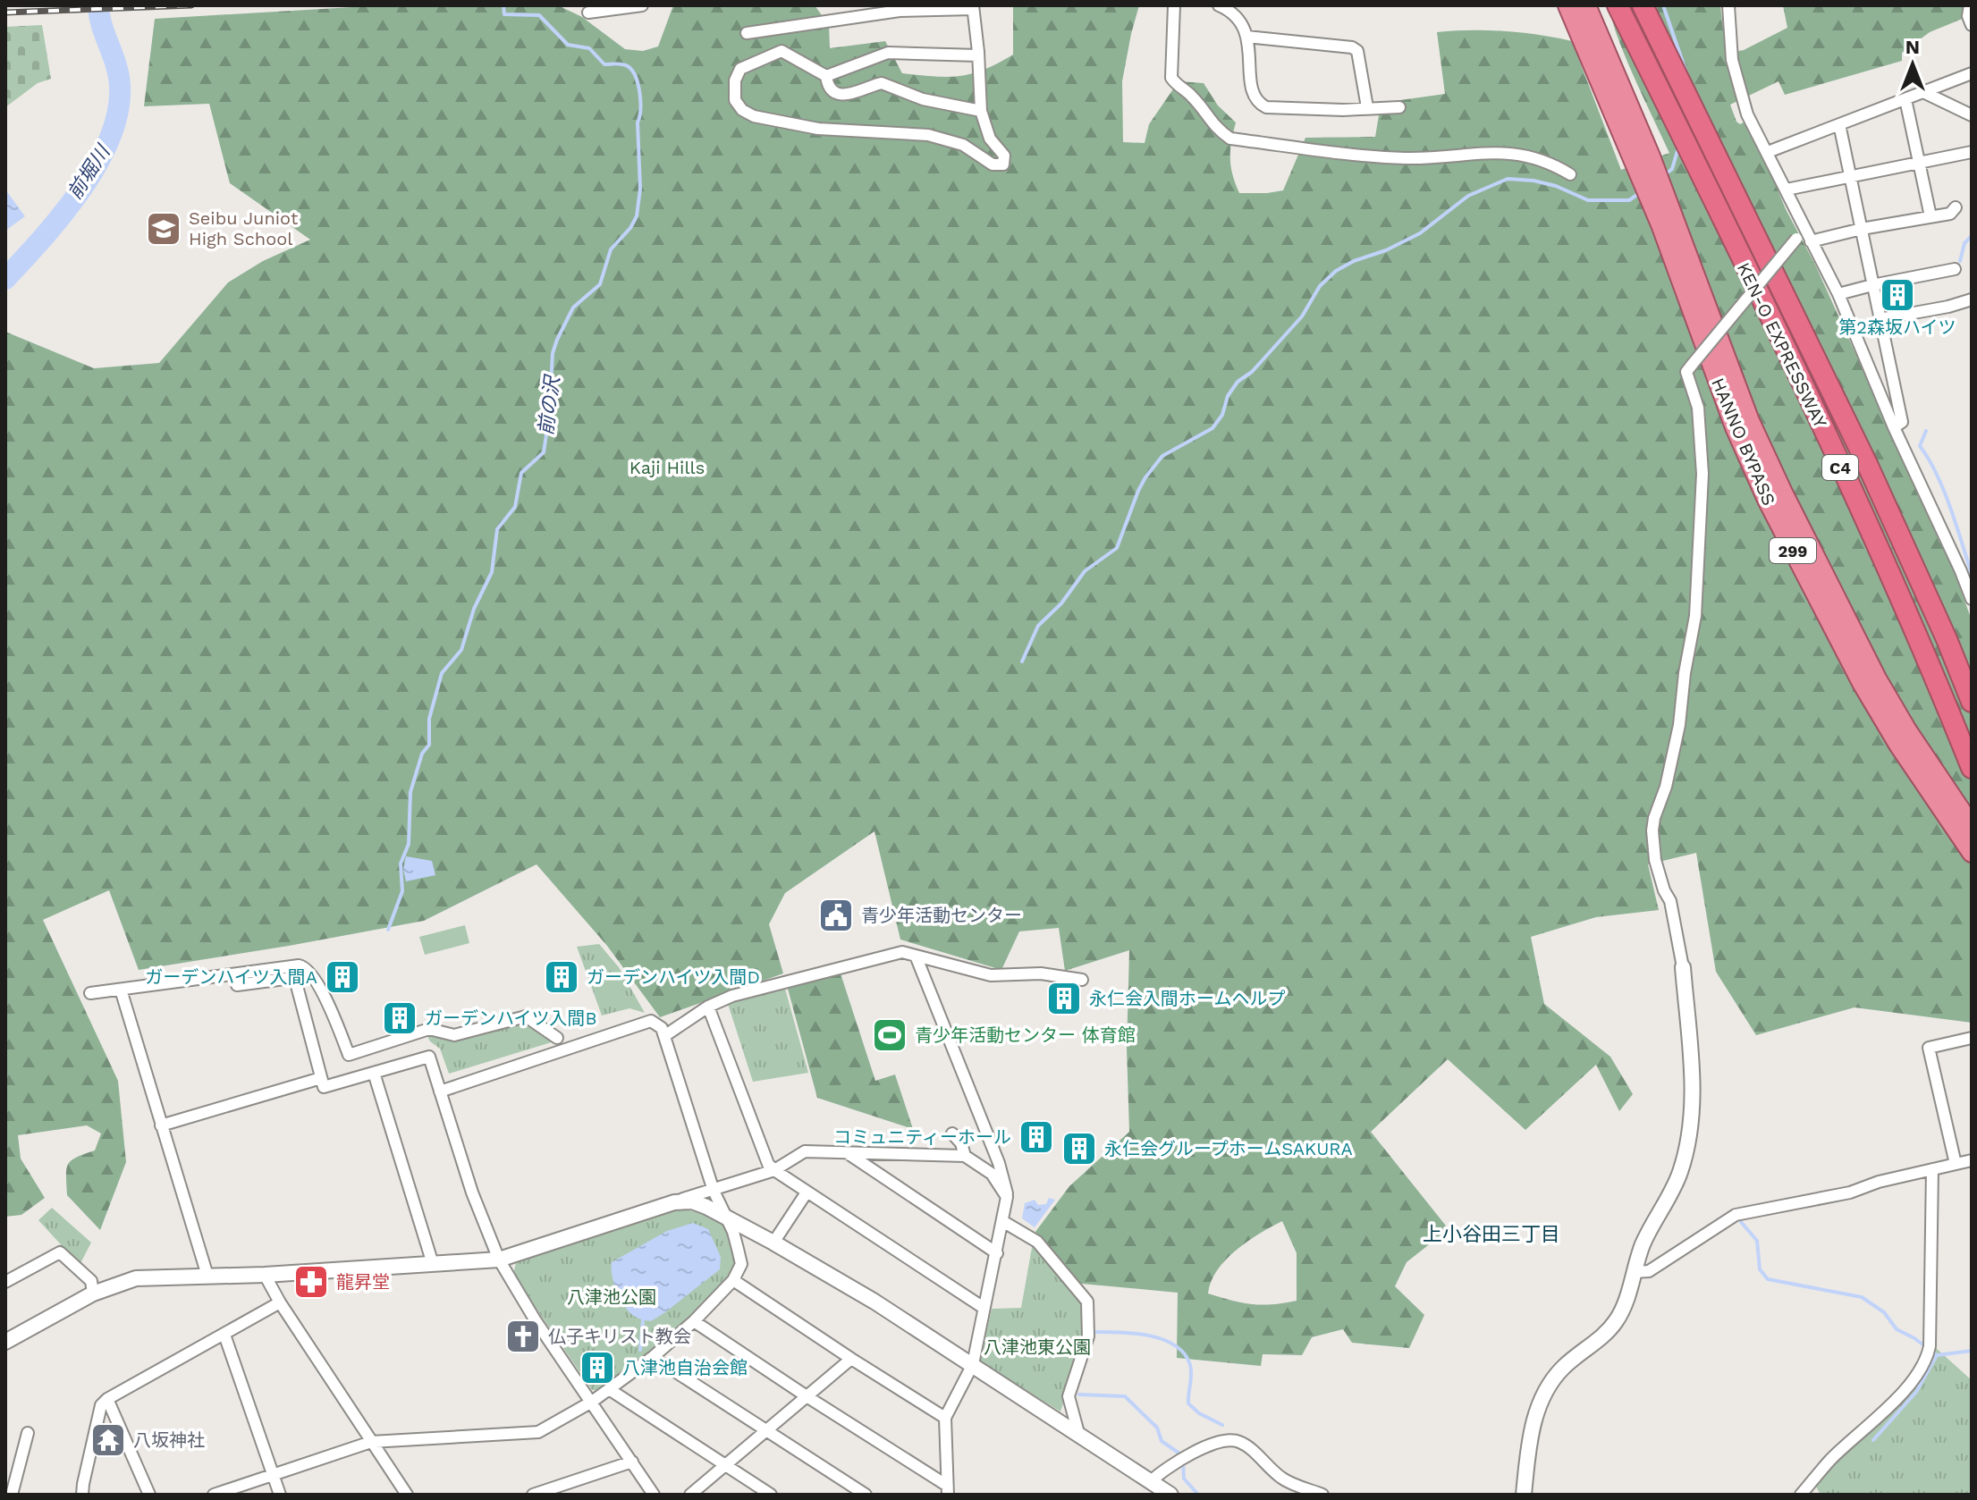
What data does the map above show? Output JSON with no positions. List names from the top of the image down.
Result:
{
  "streets": {
    "highway": [
      "KEN-O EXPRESSWAY",
      "HANNO BYPASS",
      "C4",
      "299"
    ]
  },
  "districts": ["上小谷田三丁目"],
  "water": ["前堀川", "前の沢"],
  "parks": ["Kaji Hills", "八津池公園", "八津池東公園"],
  "places": {
    "school or university": ["Seibu Juniot High School"],
    "building": [
      "第2森坂ハイツ",
      "ガーデンハイツ入間A",
      "ガーデンハイツ入間D",
      "永仁会入間ホームヘルプ",
      "ガーデンハイツ入間B",
      "コミュニティーホール",
      "永仁会グループホームSAKURA",
      "八津池自治会館"
    ],
    "public building": ["青少年活動センター"],
    "sports": ["青少年活動センター 体育館"],
    "pharmacy": ["龍昇堂"],
    "church": ["仏子キリスト教会"],
    "temple": ["八坂神社"]
  },
  "north": "top"
}
